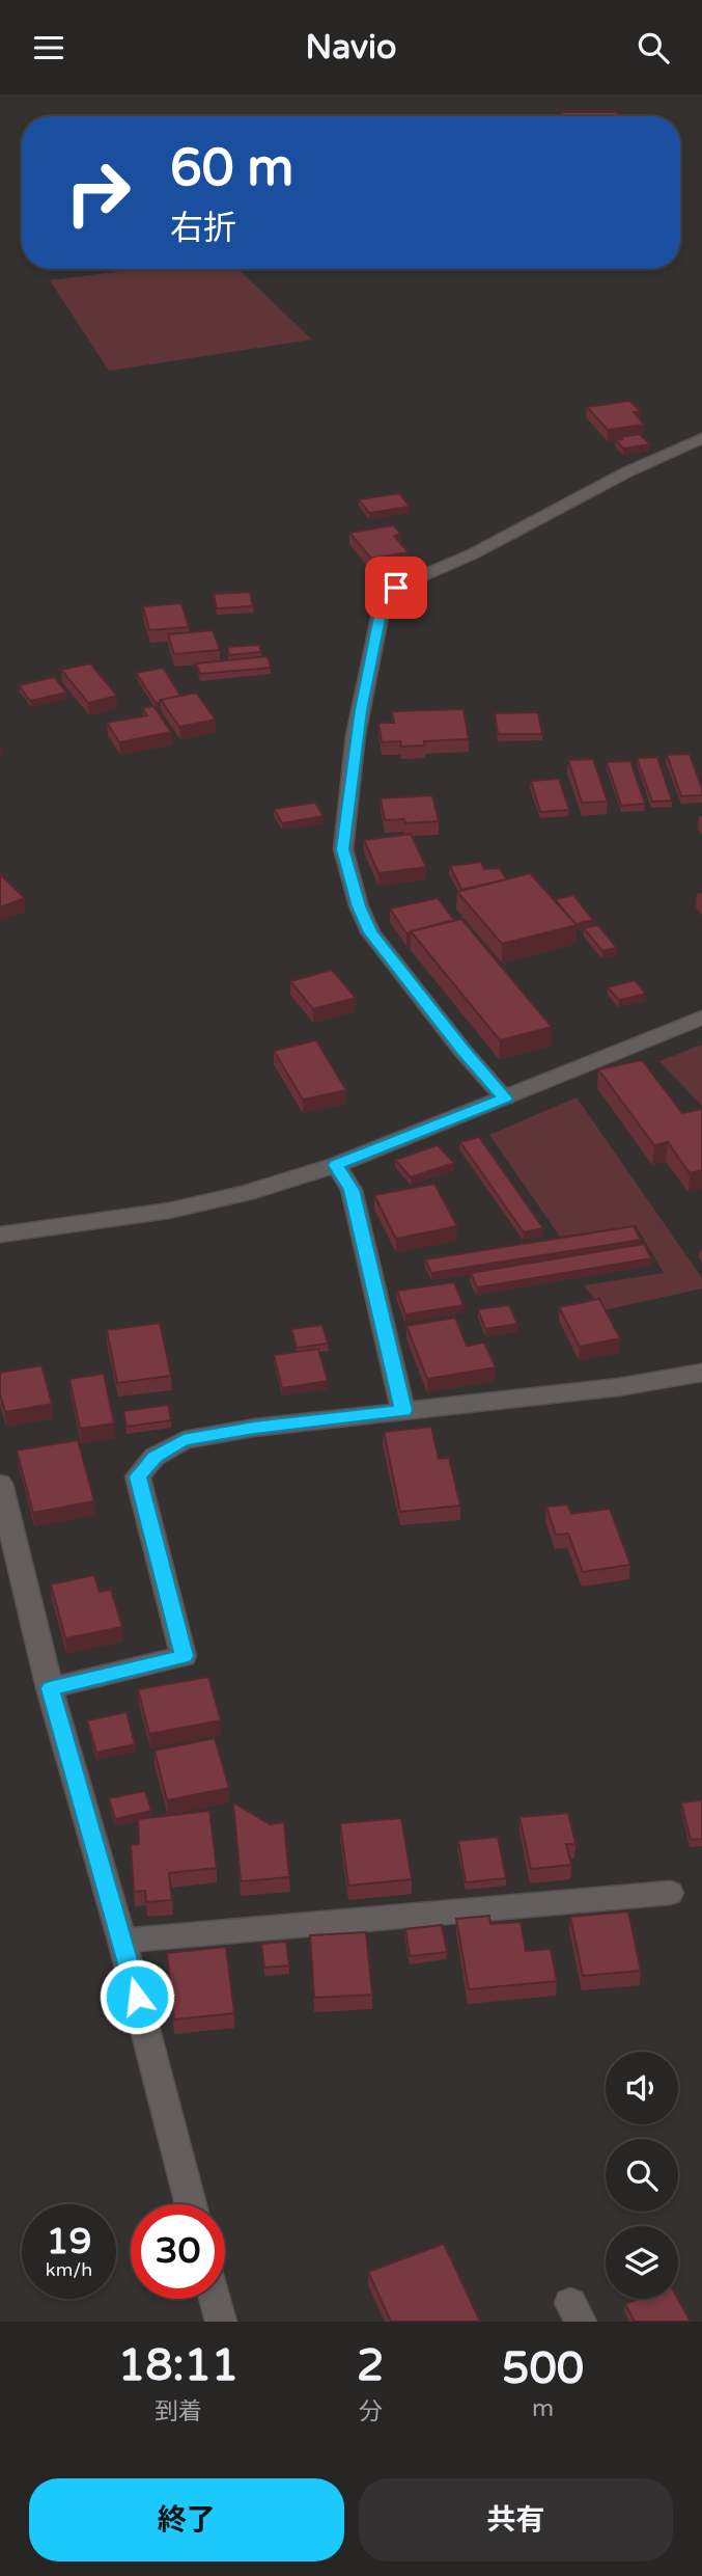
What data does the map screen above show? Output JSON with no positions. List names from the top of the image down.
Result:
{
  "page": {
    "header": "Navio",
    "turn": ["60 m", "右折"],
    "speed": "19 km/h",
    "limit": "30",
    "eta": [
      "18:11",
      "到着",
      "2",
      "分",
      "500",
      "m"
    ],
    "buttons": ["終了", "共有"]
  }
}
